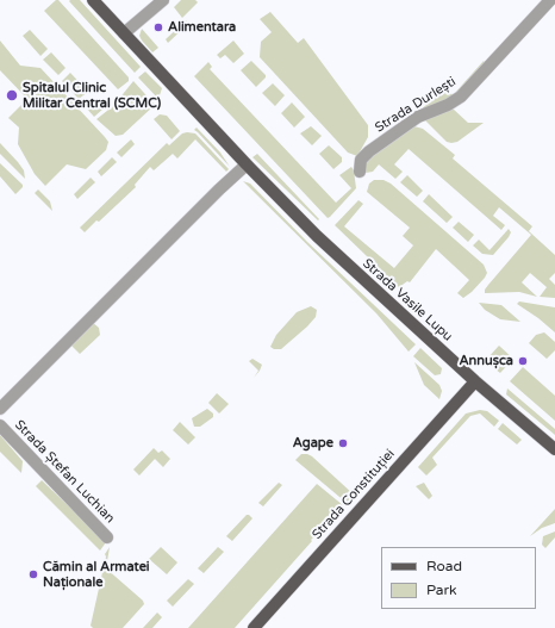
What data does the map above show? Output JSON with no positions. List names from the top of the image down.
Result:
{
  "streets": {
    "main road": ["Strada Vasile Lupu", "Strada Constituției"],
    "street": ["Strada Durlești", "Strada Ștefan Luchian"]
  },
  "crossings": [
    ["Strada Vasile Lupu", "Strada Constituției"]
  ],
  "places": [
    "Alimentara",
    "Spitalul Clinic Militar Central (SCMC)",
    "Annușca",
    "Agape",
    "Cămin al Armatei Naționale"
  ],
  "legend": ["Road", "Park"]
}
